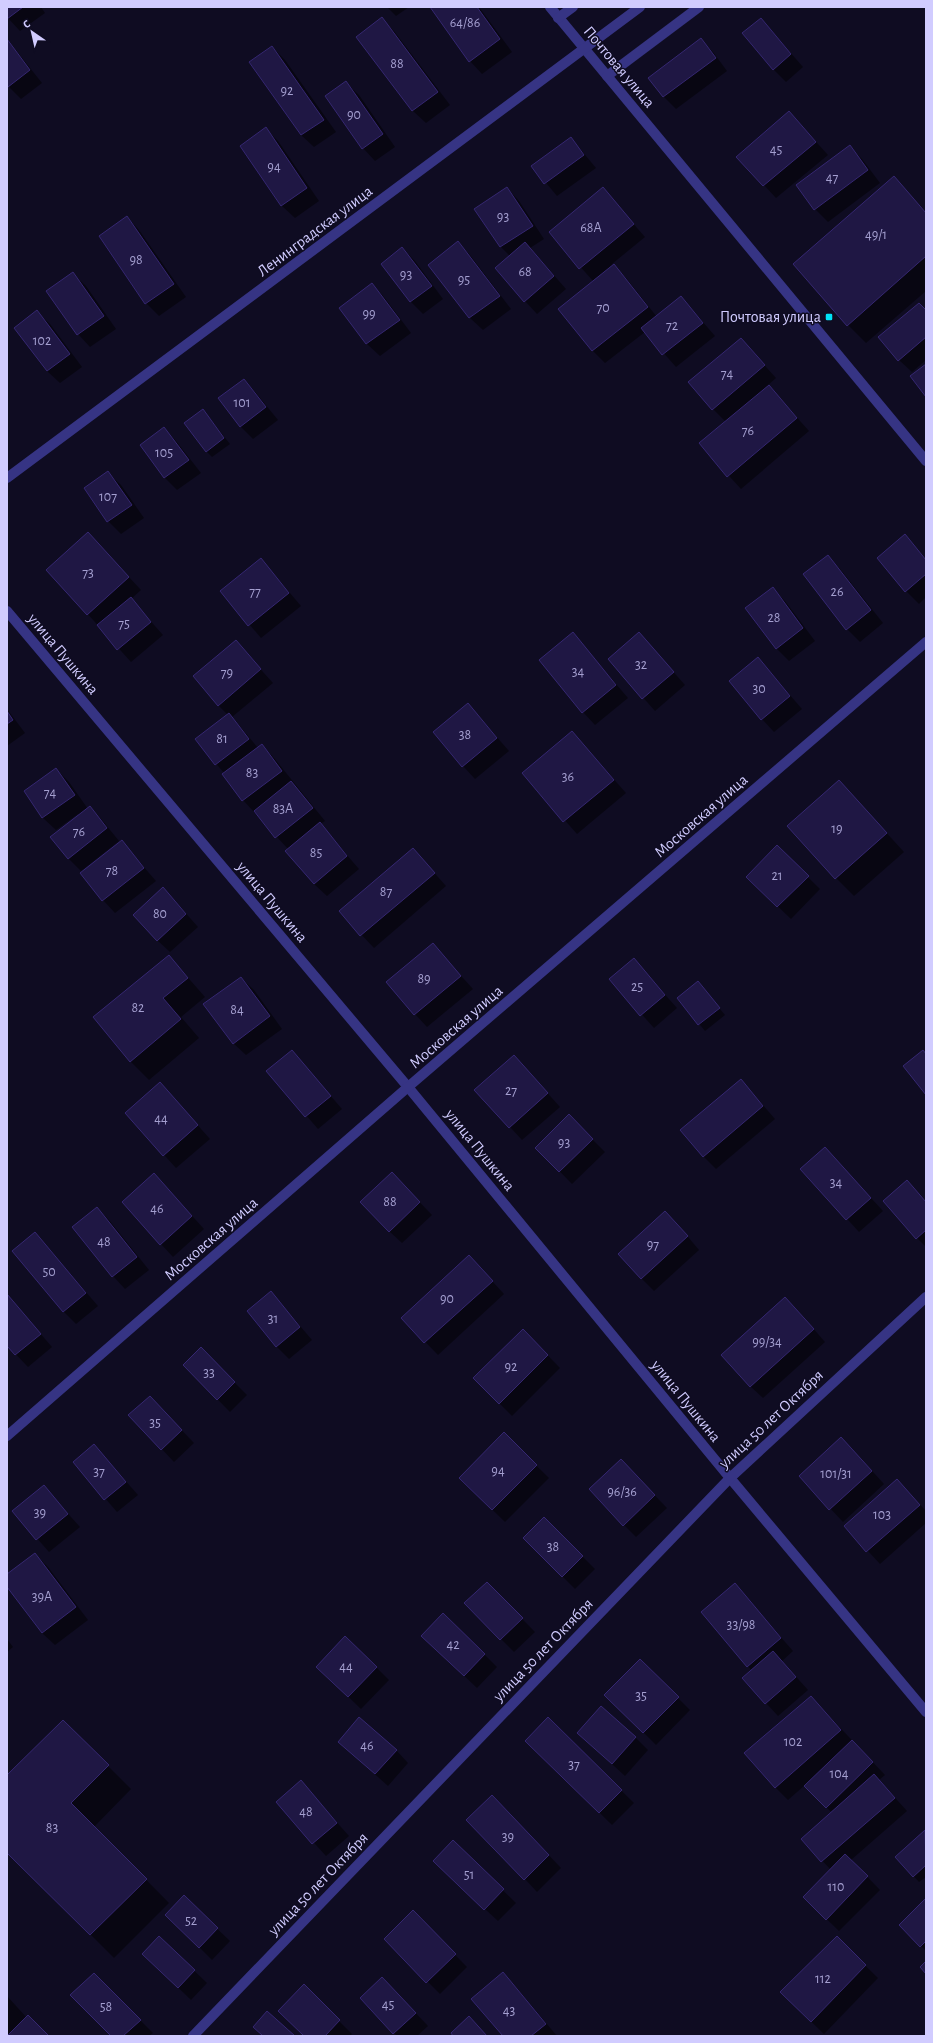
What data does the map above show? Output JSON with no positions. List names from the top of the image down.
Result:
{
  "streets": {
    "street": [
      "Почтовая улица",
      "Ленинградская улица",
      "улица Пушкина",
      "Московская улица",
      "улица 50 лет Октября"
    ]
  },
  "crossings": [
    ["Почтовая улица", "Ленинградская улица"],
    ["улица Пушкина", "Московская улица"],
    ["улица Пушкина", "улица 50 лет Октября"]
  ],
  "places": {
    "transit": ["Почтовая улица"]
  },
  "house_numbers": [
    "64/86",
    "88",
    "92",
    "90",
    "45",
    "94",
    "47",
    "93",
    "68А",
    "49/1",
    "98",
    "68",
    "93",
    "95",
    "70",
    "99",
    "72",
    "102",
    "74",
    "101",
    "76",
    "105",
    "107",
    "73",
    "77",
    "26",
    "28",
    "75",
    "32",
    "34",
    "79",
    "30",
    "38",
    "81",
    "83",
    "36",
    "74",
    "83А",
    "19",
    "76",
    "85",
    "78",
    "21",
    "87",
    "80",
    "89",
    "25",
    "82",
    "84",
    "27",
    "44",
    "93",
    "34",
    "88",
    "46",
    "48",
    "97",
    "50",
    "90",
    "31",
    "99/34",
    "92",
    "33",
    "35",
    "94",
    "37",
    "101/31",
    "96/36",
    "39",
    "103",
    "38",
    "39А",
    "33/98",
    "42",
    "44",
    "35",
    "102",
    "46",
    "37",
    "104",
    "48",
    "83",
    "39",
    "51",
    "110",
    "52",
    "112",
    "45",
    "58",
    "43"
  ],
  "north": "top left"
}
